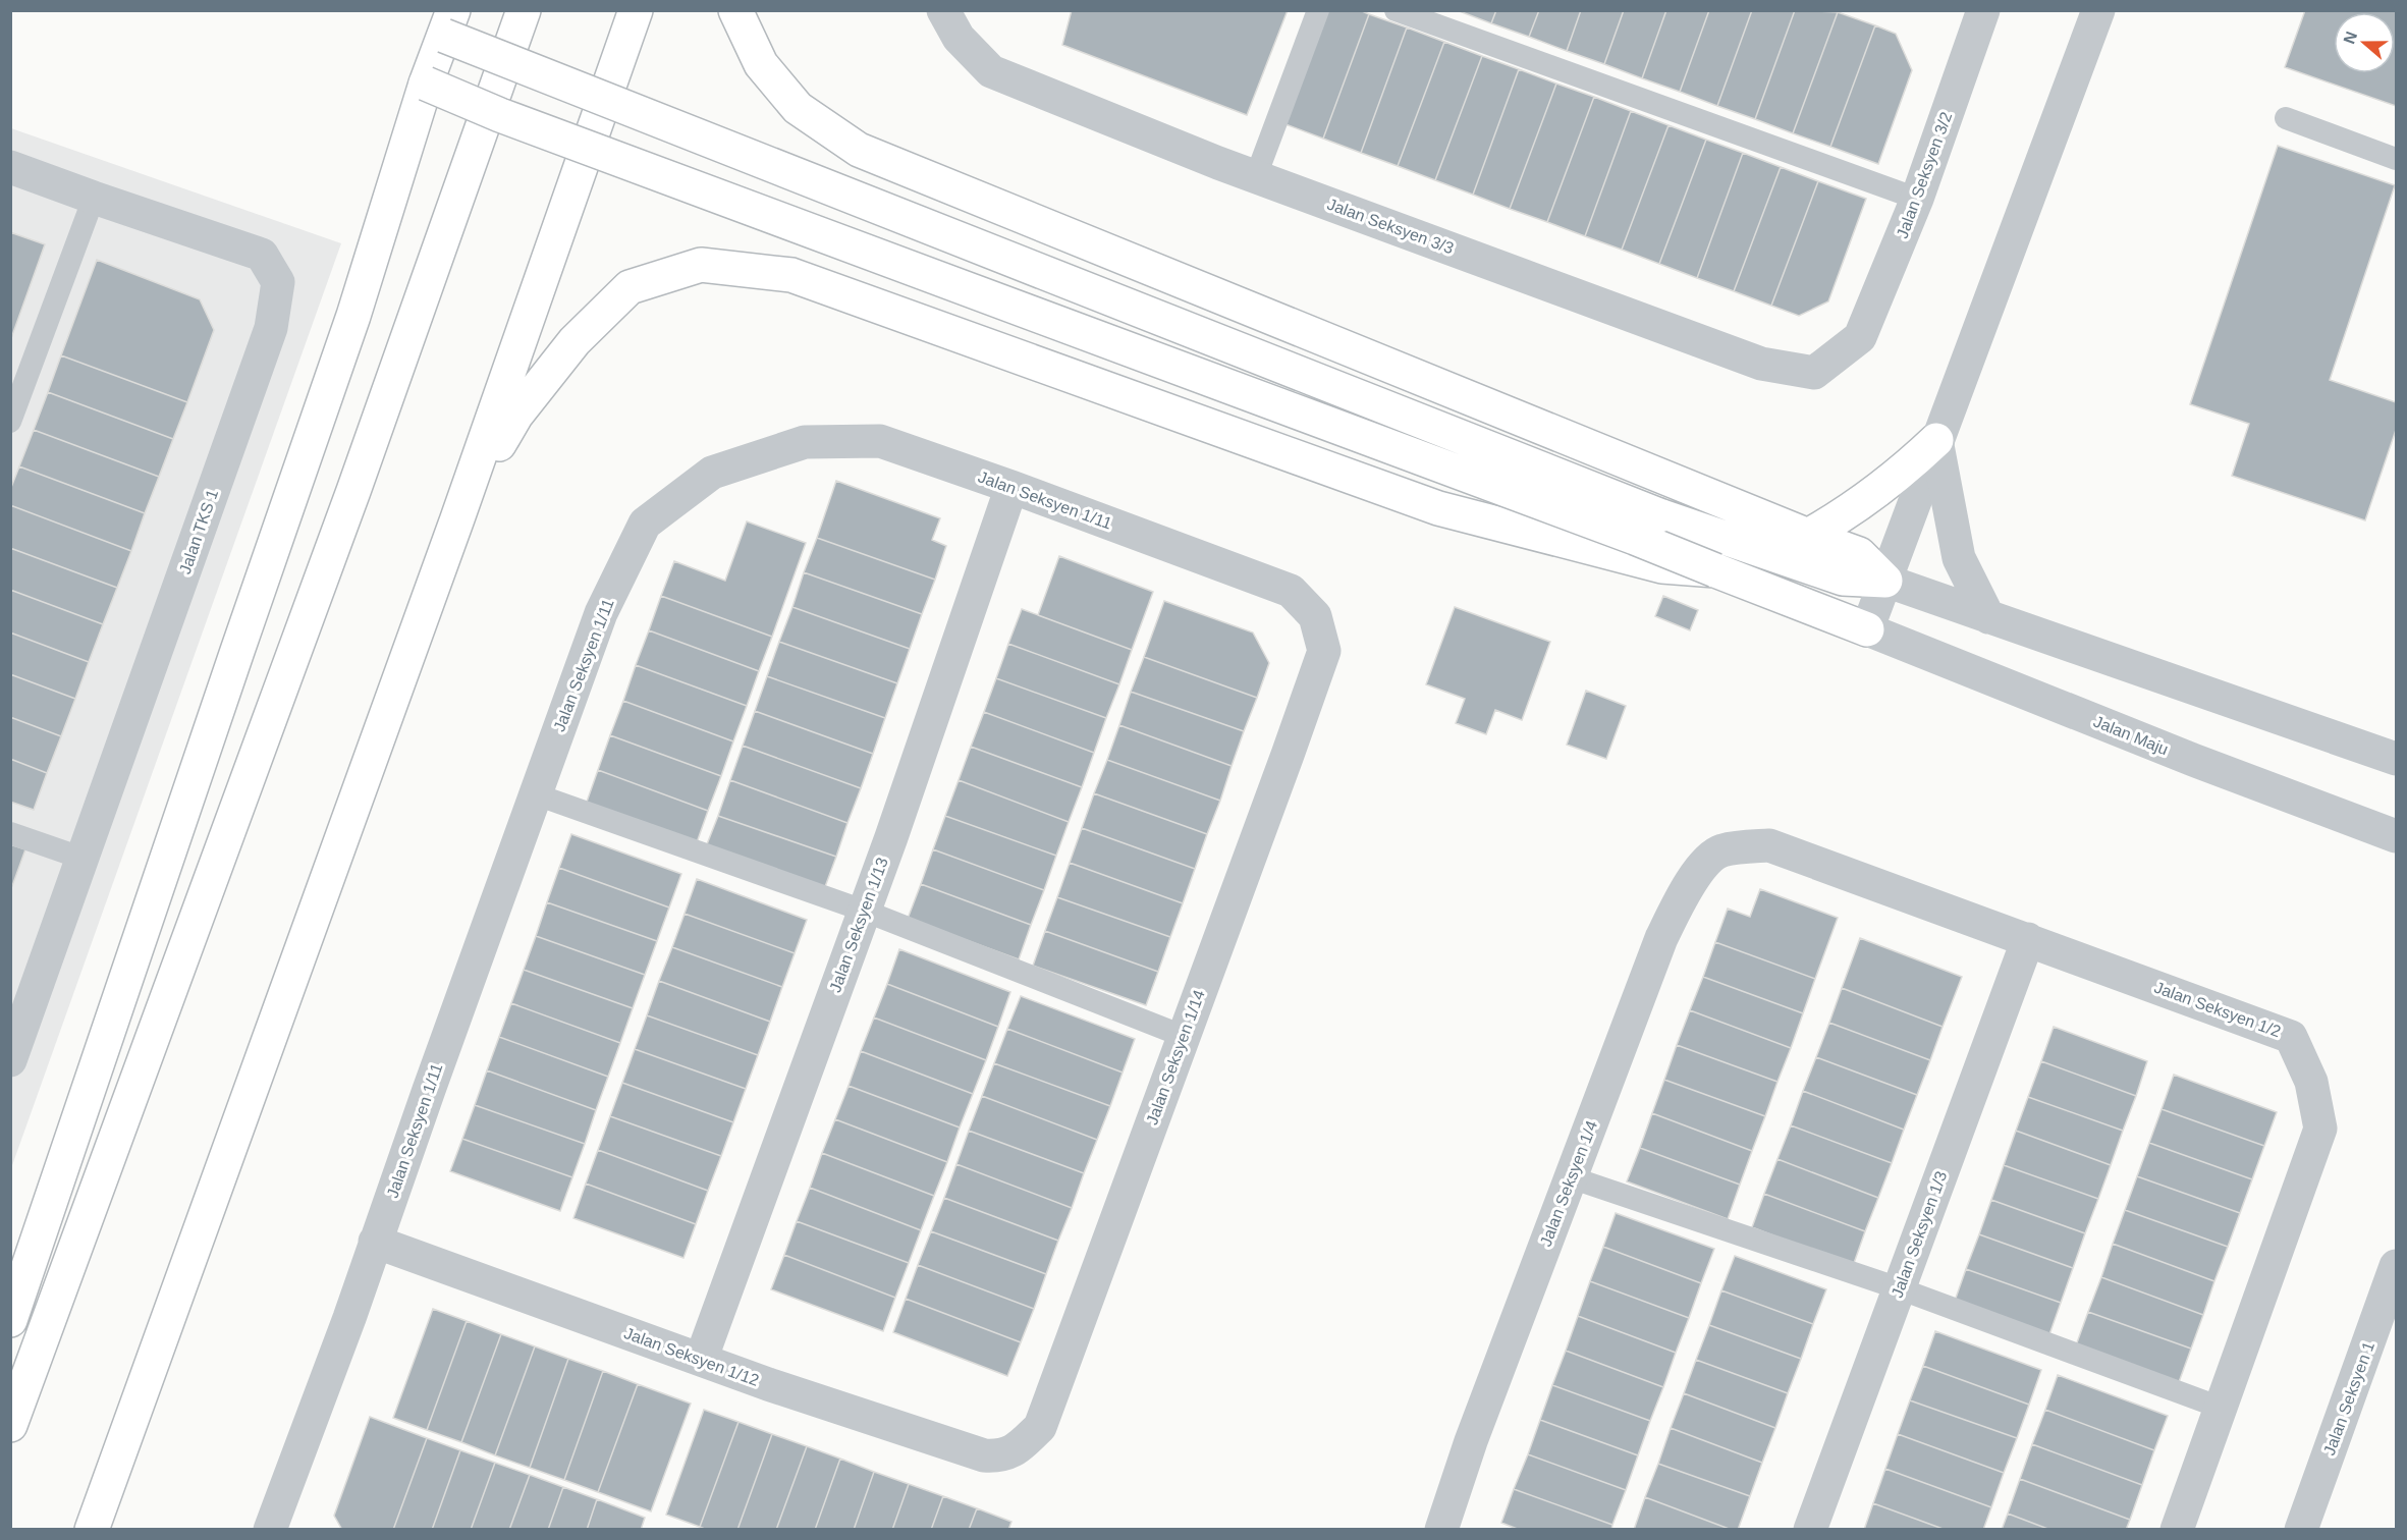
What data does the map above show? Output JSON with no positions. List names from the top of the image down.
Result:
{
  "streets": {
    "street": [
      "Jalan Seksyen 3/2",
      "Jalan Seksyen 3/3",
      "Jalan Seksyen 1/11",
      "Jalan TKS 1",
      "Jalan Maju",
      "Jalan Seksyen 1/13",
      "Jalan Seksyen 1/2",
      "Jalan Seksyen 1/14",
      "Jalan Seksyen 1/4",
      "Jalan Seksyen 1/3",
      "Jalan Seksyen 1/12",
      "Jalan Seksyen 1"
    ]
  },
  "crossings": [
    ["Jalan Seksyen 3/2", "Jalan Seksyen 3/3"],
    ["Jalan Seksyen 1/11", "Jalan Seksyen 1/13"],
    ["Jalan Seksyen 1/11", "Jalan Seksyen 1/14"],
    ["Jalan Seksyen 1/11", "Jalan Seksyen 1/12"],
    ["Jalan Seksyen 1/13", "Jalan Seksyen 1/12"],
    ["Jalan Seksyen 1/2", "Jalan Seksyen 1/4"],
    ["Jalan Seksyen 1/2", "Jalan Seksyen 1/3"],
    ["Jalan Seksyen 1/14", "Jalan Seksyen 1/12"]
  ],
  "north": "left"
}
